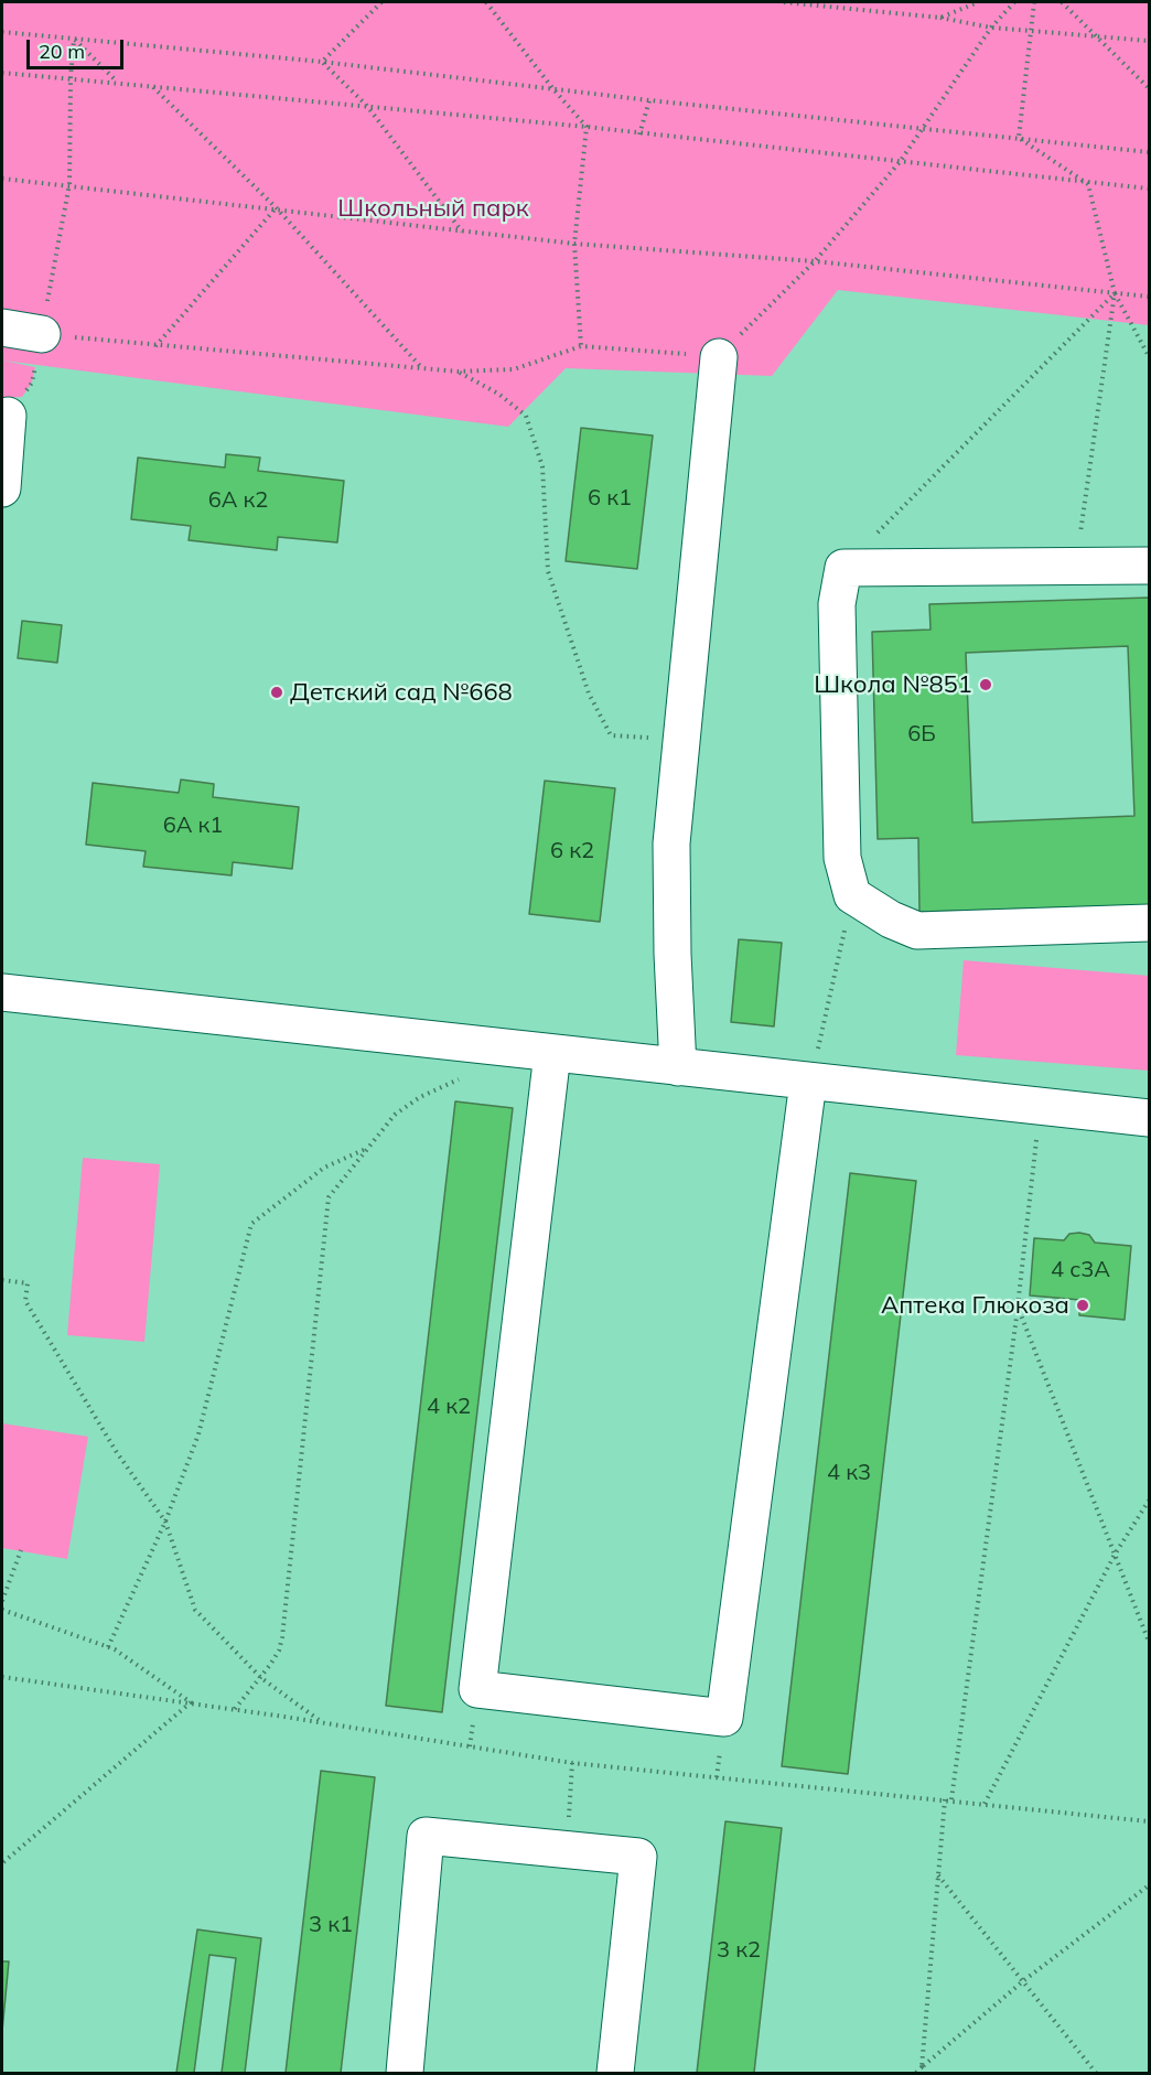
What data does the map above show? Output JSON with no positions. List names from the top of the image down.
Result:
{
  "parks": ["Школьный парк"],
  "places": ["Школа №851", "Детский сад №668", "Аптека Глюкоза"],
  "house_numbers": [
    "6 к1",
    "6А к2",
    "6Б",
    "6А к1",
    "6 к2",
    "4 с3А",
    "4 к2",
    "4 к3",
    "3 к1",
    "3 к2"
  ],
  "scale_bar": "20 m"
}
